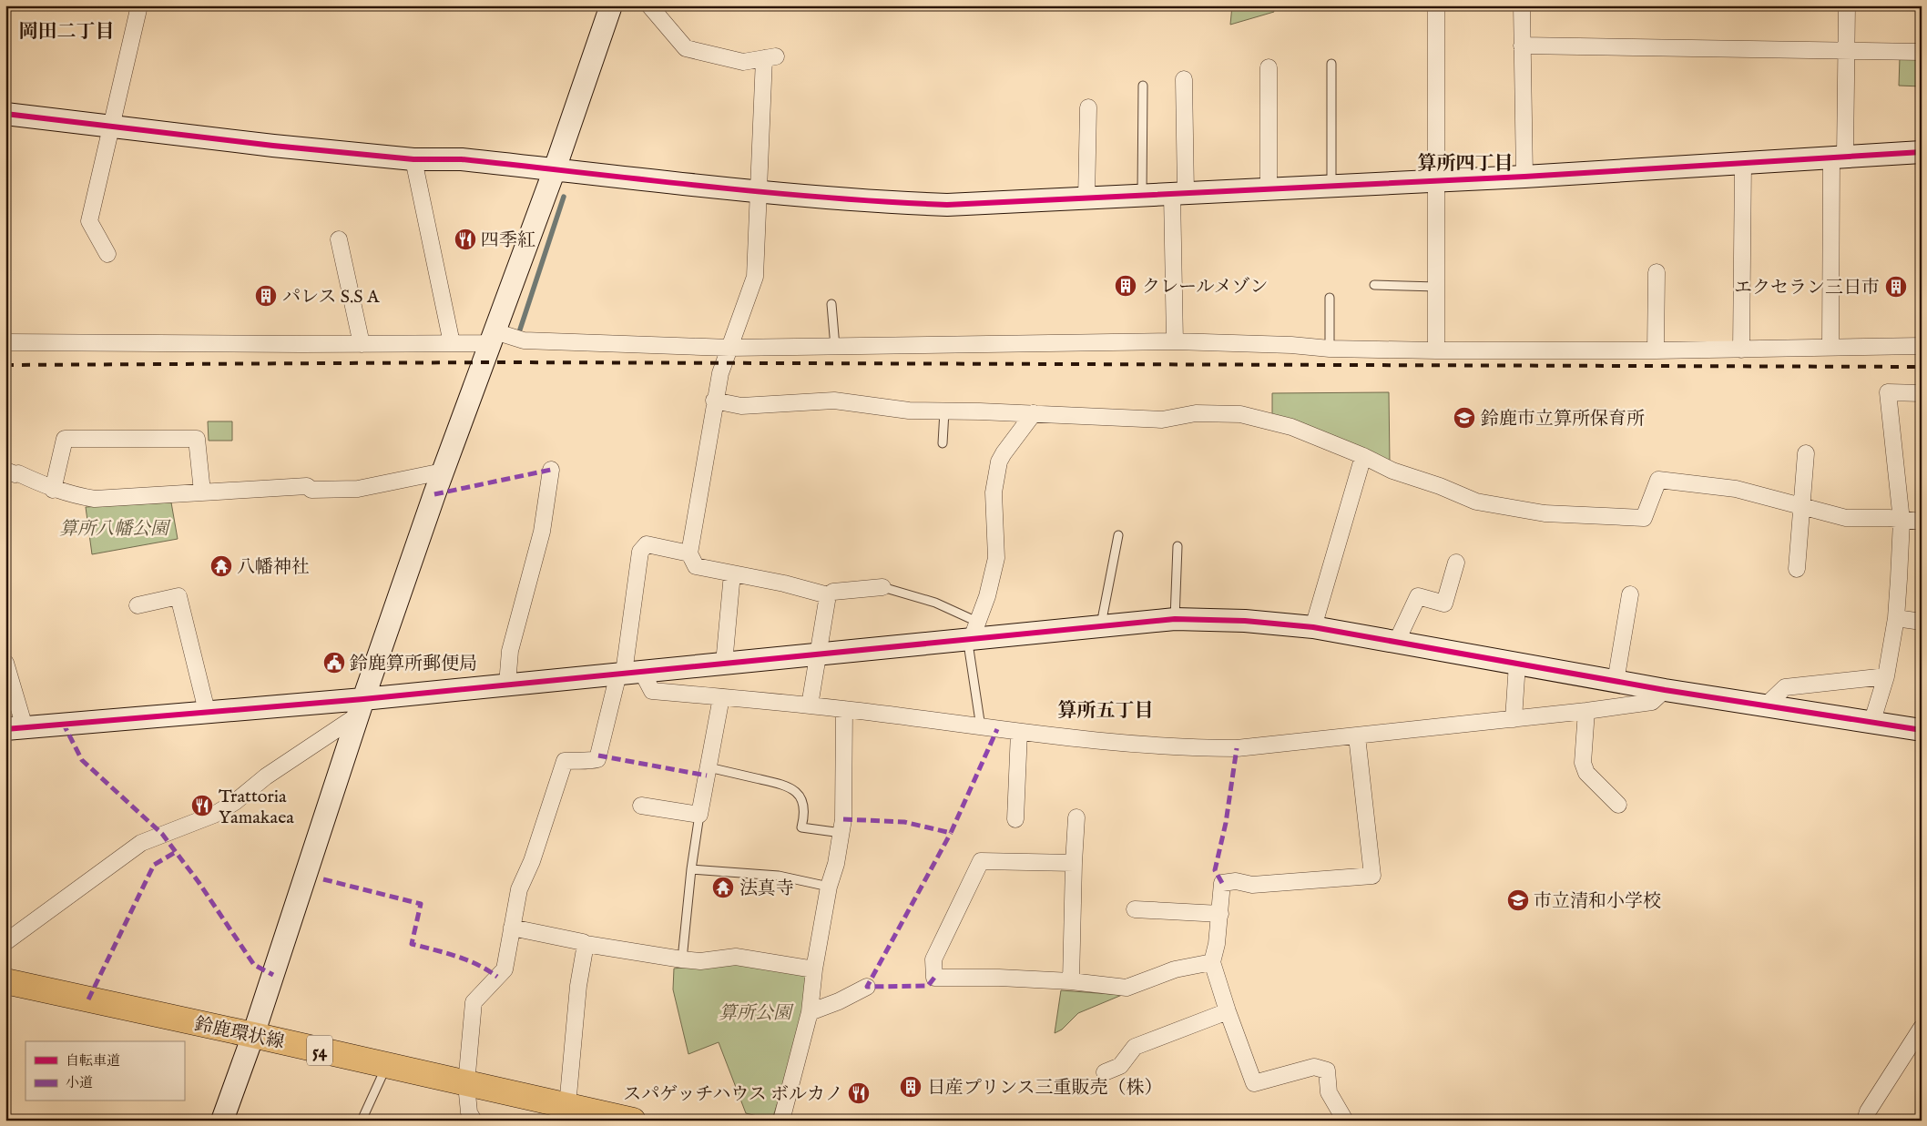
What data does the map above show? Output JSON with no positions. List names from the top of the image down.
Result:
{
  "streets": {
    "main road": ["鈴鹿環状線", "54"]
  },
  "districts": ["岡田二丁目", "算所四丁目", "算所五丁目"],
  "parks": ["算所八幡公園", "算所公園"],
  "places": {
    "restaurant": ["四季紅", "Trattoria Yamakaea", "スパゲッチハウス ボルカノ"],
    "building": [
      "クレールメゾン",
      "エクセラン三日市",
      "パレス S.S A",
      "日産プリンス三重販売（株）"
    ],
    "school or university": ["鈴鹿市立算所保育所", "市立清和小学校"],
    "temple": ["八幡神社", "法真寺"],
    "public building": ["鈴鹿算所郵便局"]
  },
  "legend": ["自転車道", "小道"]
}
